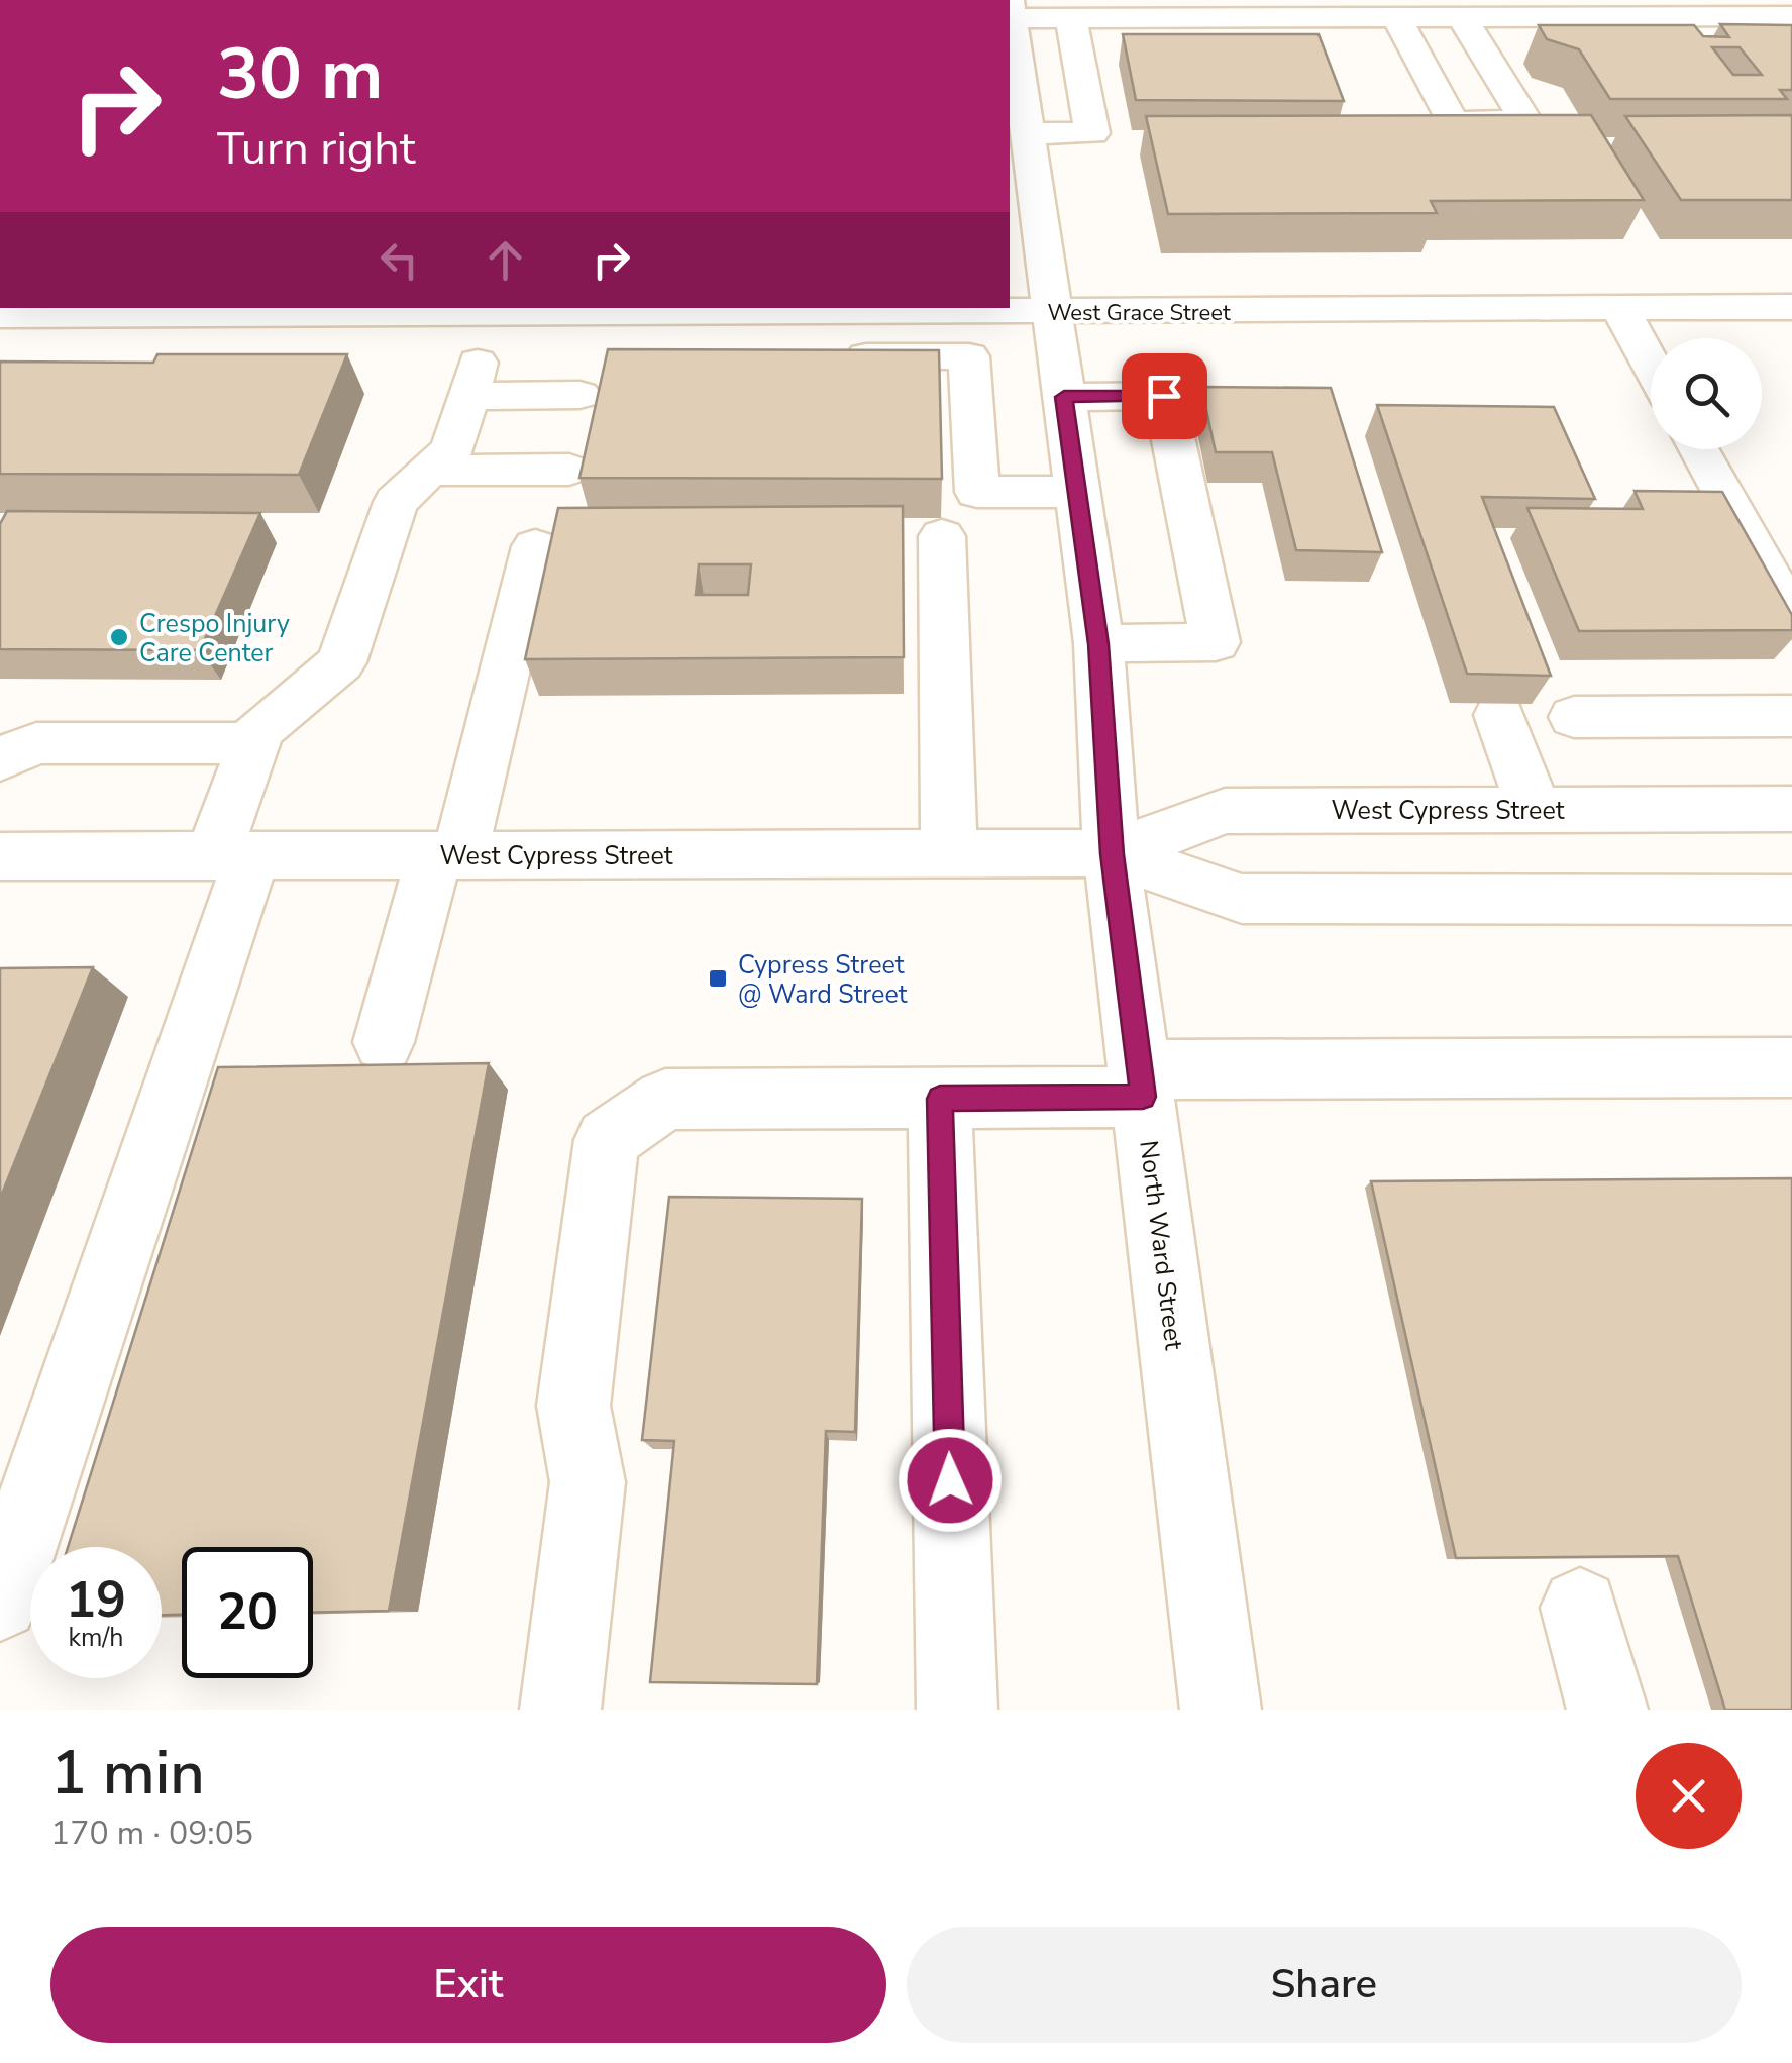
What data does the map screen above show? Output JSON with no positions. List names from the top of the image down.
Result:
{
  "streets": {
    "street": ["West Grace Street", "West Cypress Street", "North Ward Street"]
  },
  "crossings": [
    ["West Grace Street", "North Ward Street"],
    ["West Cypress Street", "North Ward Street"]
  ],
  "places": {
    "other": ["Crespo Injury Care Center"],
    "transit": ["Cypress Street @ Ward Street"]
  },
  "page": {
    "turn": ["30 m", "Turn right"],
    "speed": "19 km/h",
    "limit": "20",
    "heading": ["1 min", "170 m · 09:05"],
    "buttons": ["Exit", "Share"]
  }
}
